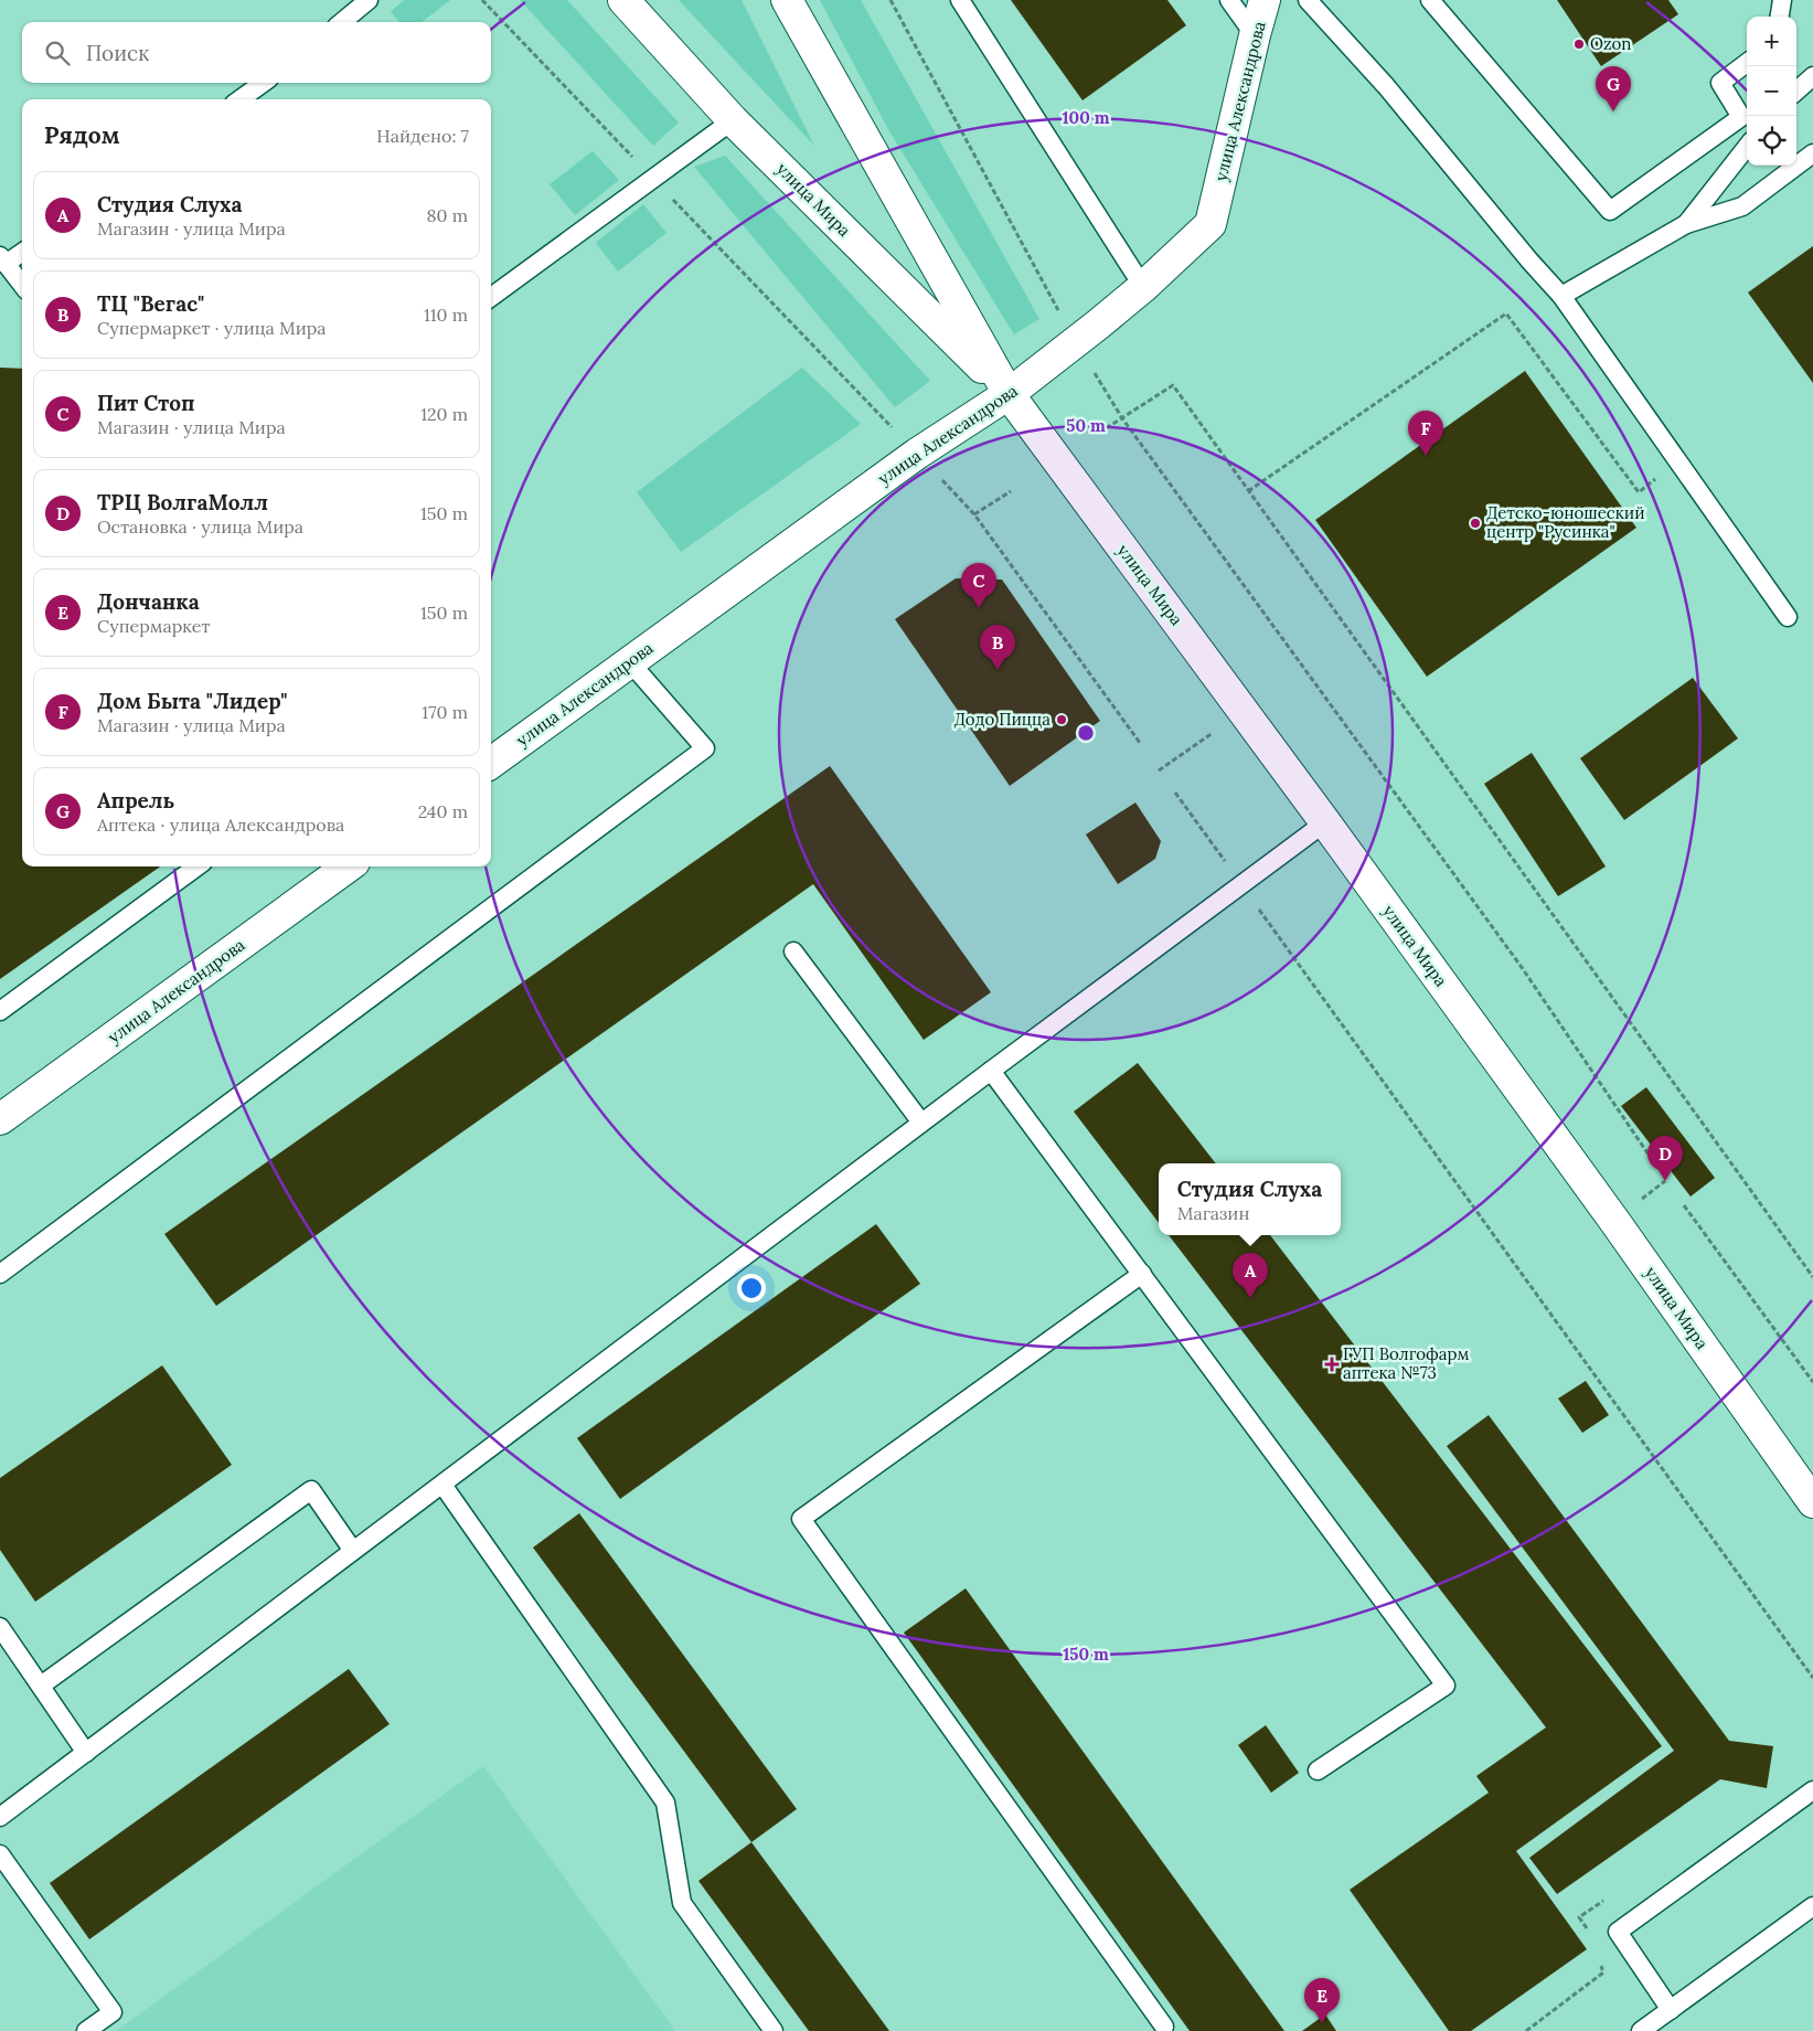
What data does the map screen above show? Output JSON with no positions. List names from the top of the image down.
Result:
{
  "streets": {
    "street": ["улица Александрова", "улица Мира"]
  },
  "crossings": [
    ["улица Александрова", "улица Мира"]
  ],
  "places": {
    "other": ["Ozon", "Детско-юношеский центр \"Русинка\"", "Додо Пицца"],
    "health": ["ГУП Волгофарм аптека №73"]
  },
  "page": {
    "map_buttons": ["+", "−"],
    "search": "Поиск",
    "pins": [
      "G",
      "F",
      "C",
      "B",
      "D",
      "A",
      "E"
    ],
    "heading": ["Рядом", "Найдено: 7"],
    "list": [
      {
        "mark": "A",
        "name": "Студия Слуха",
        "note": "Магазин · улица Мира",
        "value": "80 m"
      },
      {
        "mark": "B",
        "name": "ТЦ \"Вегас\"",
        "note": "Супермаркет · улица Мира",
        "value": "110 m"
      },
      {
        "mark": "C",
        "name": "Пит Стоп",
        "note": "Магазин · улица Мира",
        "value": "120 m"
      },
      {
        "mark": "D",
        "name": "ТРЦ ВолгаМолл",
        "note": "Остановка · улица Мира",
        "value": "150 m"
      },
      {
        "mark": "E",
        "name": "Дончанка",
        "note": "Супермаркет",
        "value": "150 m"
      },
      {
        "mark": "F",
        "name": "Дом Быта \"Лидер\"",
        "note": "Магазин · улица Мира",
        "value": "170 m"
      },
      {
        "mark": "G",
        "name": "Апрель",
        "note": "Аптека · улица Александрова",
        "value": "240 m"
      }
    ],
    "popup": ["Студия Слуха", "Магазин"]
  },
  "rings": ["100 m", "50 m", "150 m"]
}
